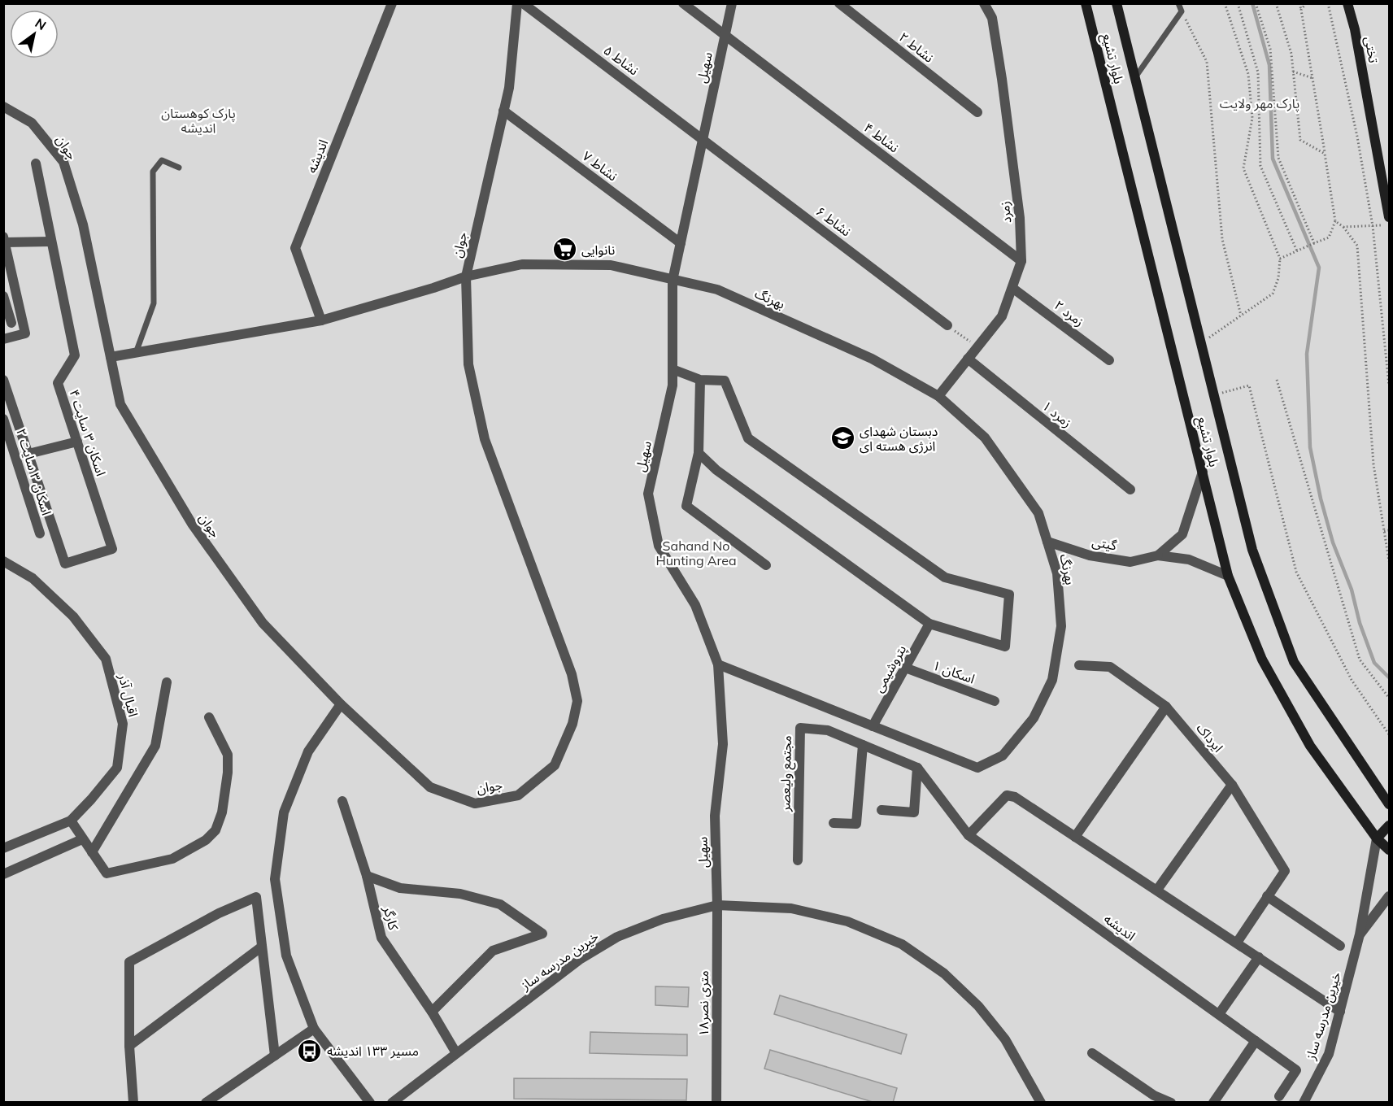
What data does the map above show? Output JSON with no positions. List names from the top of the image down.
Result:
{
  "streets": {
    "main road": ["تختی", "بلوار تشیع"],
    "street": [
      "نشاط ۲",
      "نشاط ۵",
      "سهیل",
      "نشاط ۴",
      "جوان",
      "اندیشه",
      "نشاط ۷",
      "زمرد",
      "نشاط ۶",
      "بهرنگ",
      "زمرد ۲",
      "زمرد ۱",
      "اسکان ۳ سایت ۴",
      "اسکان ۳ سایت ۲",
      "گیتی",
      "پتروشیمی",
      "اسکان ۱",
      "اقبال آذر",
      "ایرداک",
      "مجتمع ولیعصر",
      "کارگر",
      "خیرین مدرسه ساز",
      "۱۸متری نصر"
    ]
  },
  "crossings": [
    ["بلوار تشیع", "گیتی"],
    ["بلوار تشیع", "خیرین مدرسه ساز"],
    ["نشاط ۵", "سهیل"],
    ["نشاط ۵", "نشاط ۶"],
    ["سهیل", "نشاط ۴"],
    ["سهیل", "نشاط ۷"],
    ["سهیل", "نشاط ۶"],
    ["سهیل", "بهرنگ"],
    ["سهیل", "خیرین مدرسه ساز"],
    ["سهیل", "۱۸متری نصر"],
    ["نشاط ۴", "زمرد"],
    ["جوان", "نشاط ۷"],
    ["جوان", "بهرنگ"],
    ["اندیشه", "بهرنگ"],
    ["اندیشه", "مجتمع ولیعصر"],
    ["زمرد", "بهرنگ"],
    ["زمرد", "زمرد ۲"],
    ["زمرد", "زمرد ۱"],
    ["بهرنگ", "گیتی"],
    ["بهرنگ", "پتروشیمی"],
    ["پتروشیمی", "اسکان ۱"],
    ["کارگر", "خیرین مدرسه ساز"],
    ["خیرین مدرسه ساز", "۱۸متری نصر"]
  ],
  "parks": ["پارک مهر ولایت", "پارک کوهستان اندیشه", "Sahand No Hunting Area"],
  "places": {
    "supermarket": ["نانوایی"],
    "school or university": ["دبستان شهدای انرژی هسته ای"],
    "bus stop": ["مسیر ۱۳۳ اندیشه"]
  },
  "north": "top right"
}
